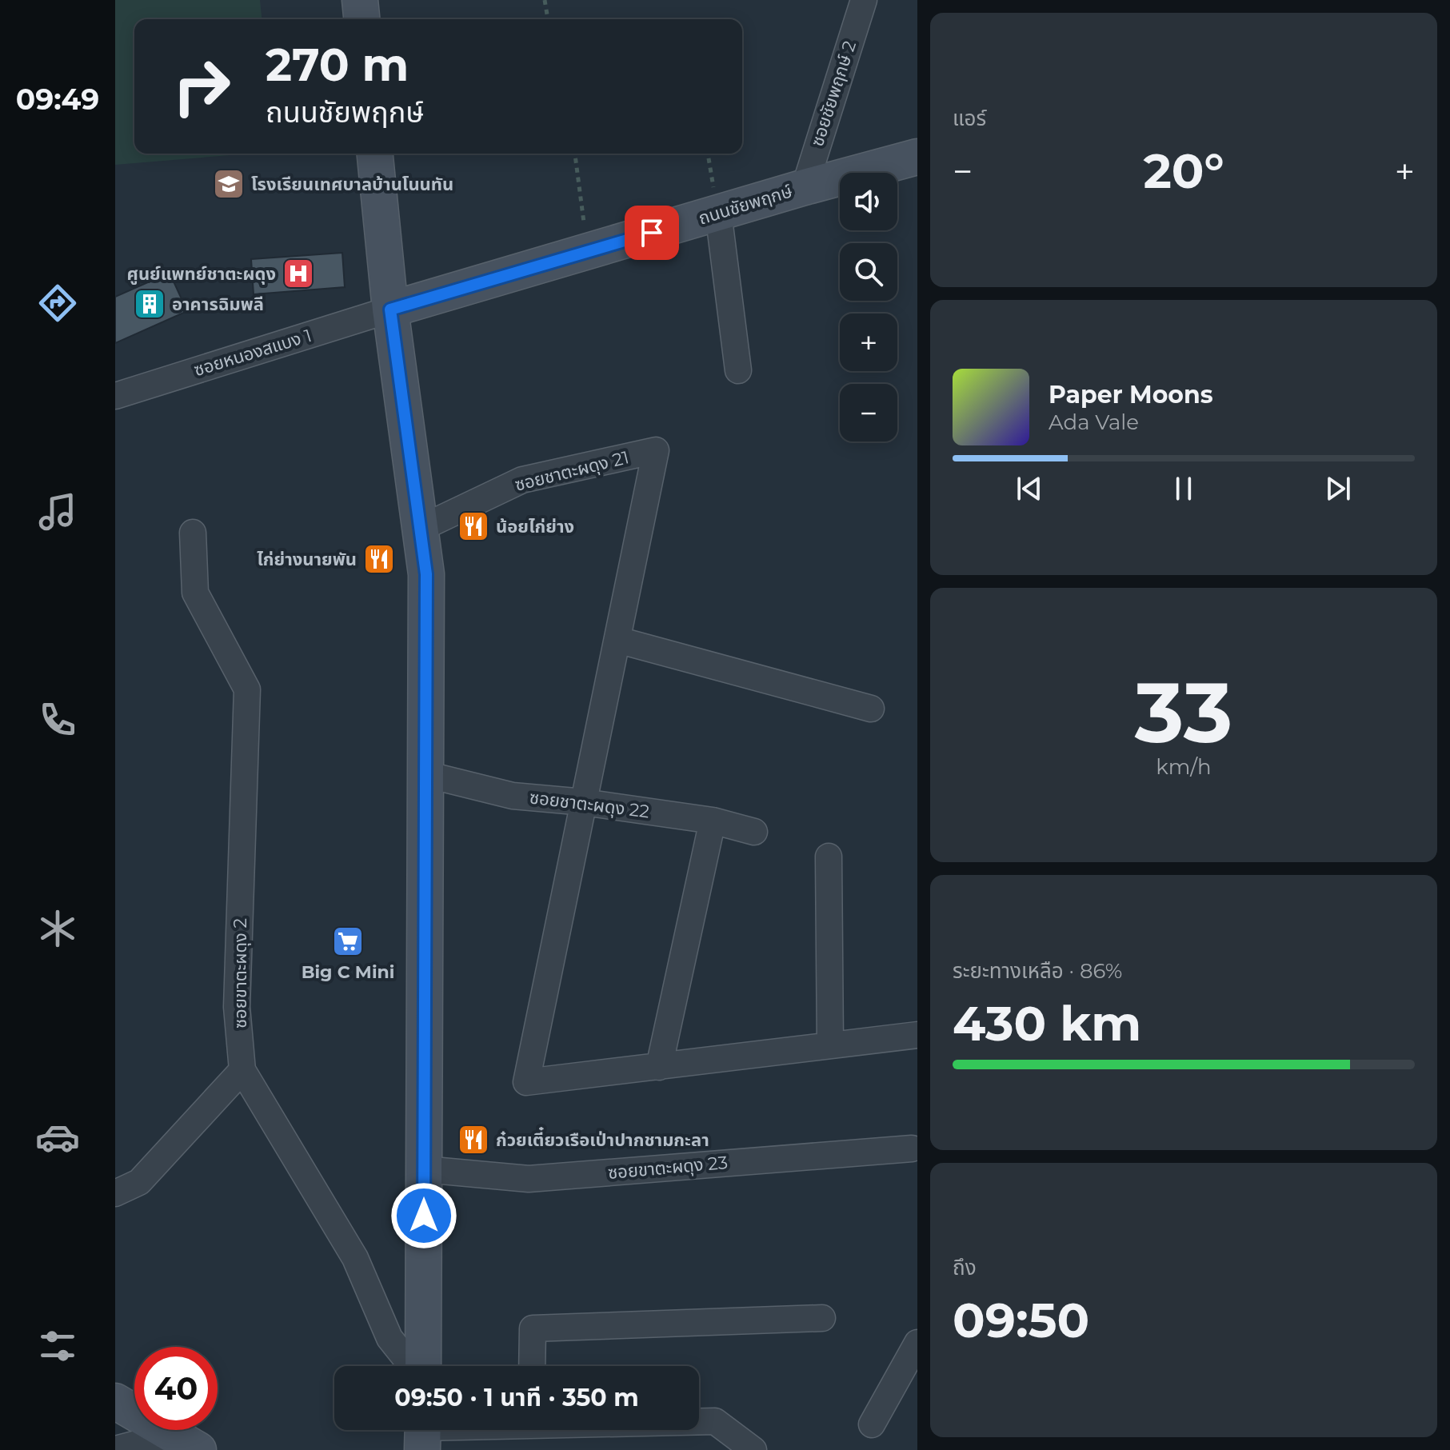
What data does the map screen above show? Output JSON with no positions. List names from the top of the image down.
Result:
{
  "streets": {
    "street": [
      "ซอยชัยพฤกษ์ 2",
      "ถนนชัยพฤกษ์",
      "ซอยหนองสแบง 1",
      "ซอยชาตะผดุง 21",
      "ซอยชาตะผดุง 22",
      "ซอยขาตะผดุง 2",
      "ซอยขาตะผดุง 23"
    ]
  },
  "crossings": [
    ["ซอยชัยพฤกษ์ 2", "ถนนชัยพฤกษ์"],
    ["ถนนชัยพฤกษ์", "ซอยหนองสแบง 1"]
  ],
  "places": {
    "school or university": ["โรงเรียนเทศบาลบ้านโนนทัน"],
    "hospital": ["ศูนย์แพทย์ชาตะผดุง"],
    "building": ["อาคารฉิมพลี"],
    "restaurant": ["น้อยไก่ย่าง", "ไก่ย่างนายพัน", "ก๋วยเตี๋ยวเรือเป่าปากชามกะลา"],
    "supermarket": ["Big C Mini"]
  },
  "page": {
    "tabs": "09:49",
    "tile": [
      "แอร์",
      ["33", "km/h"],
      ["ระยะทางเหลือ · 86%", "430 km"],
      ["ถึง", "09:50"]
    ],
    "turn": ["270 m", "ถนนชัยพฤกษ์"],
    "heat": ["−", "20°", "+"],
    "map_buttons": ["+", "−"],
    "song": ["Paper Moons", "Ada Vale"],
    "limit": "40",
    "trip": "09:50 · 1 นาที · 350 m"
  }
}
